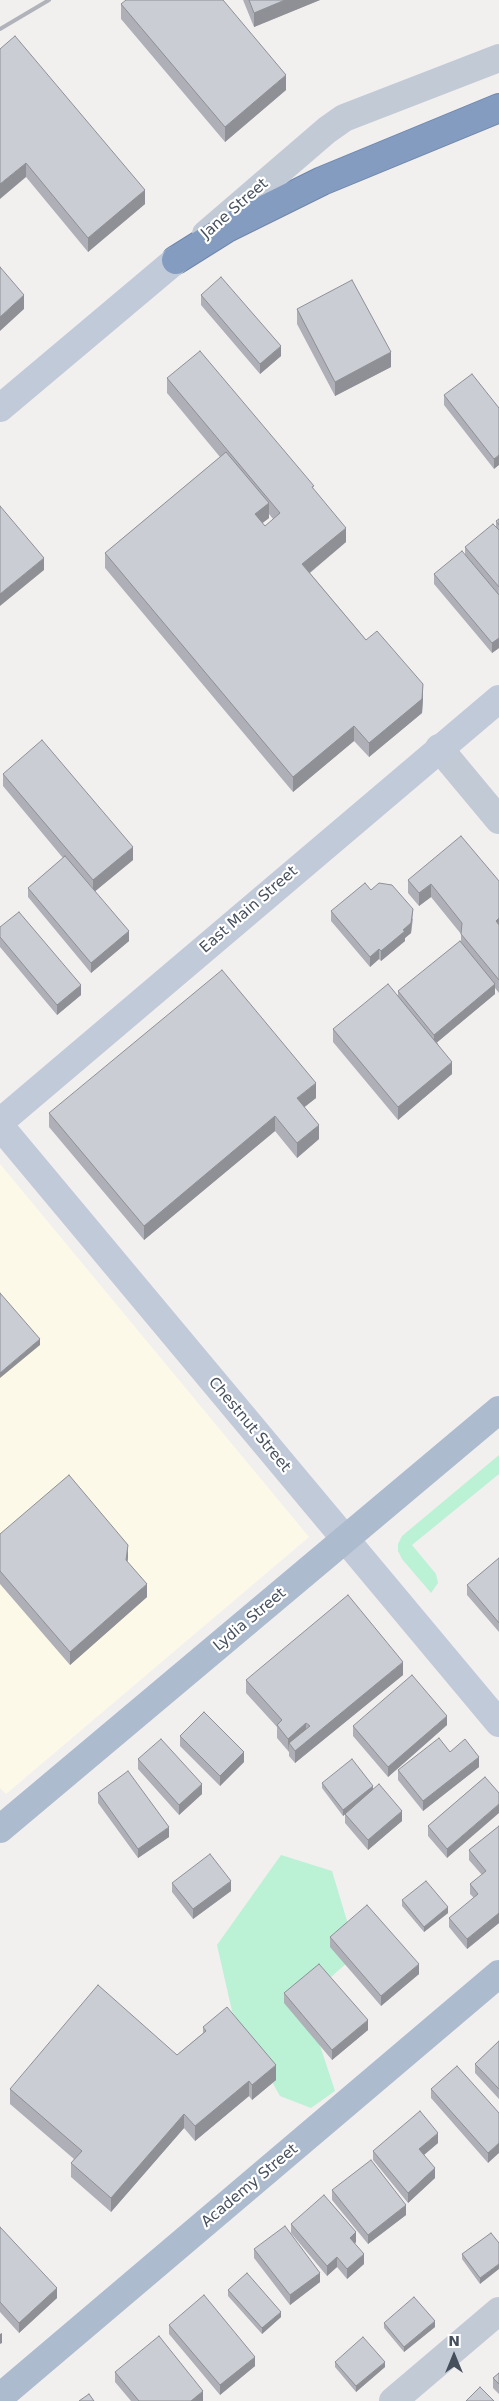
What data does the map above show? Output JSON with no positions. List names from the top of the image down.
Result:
{
  "streets": {
    "main road": [
      "Jane Street",
      "East Main Street",
      "Chestnut Street",
      "Lydia Street",
      "Academy Street"
    ]
  },
  "crossings": [
    ["Chestnut Street", "Lydia Street"]
  ],
  "north": "top"
}
